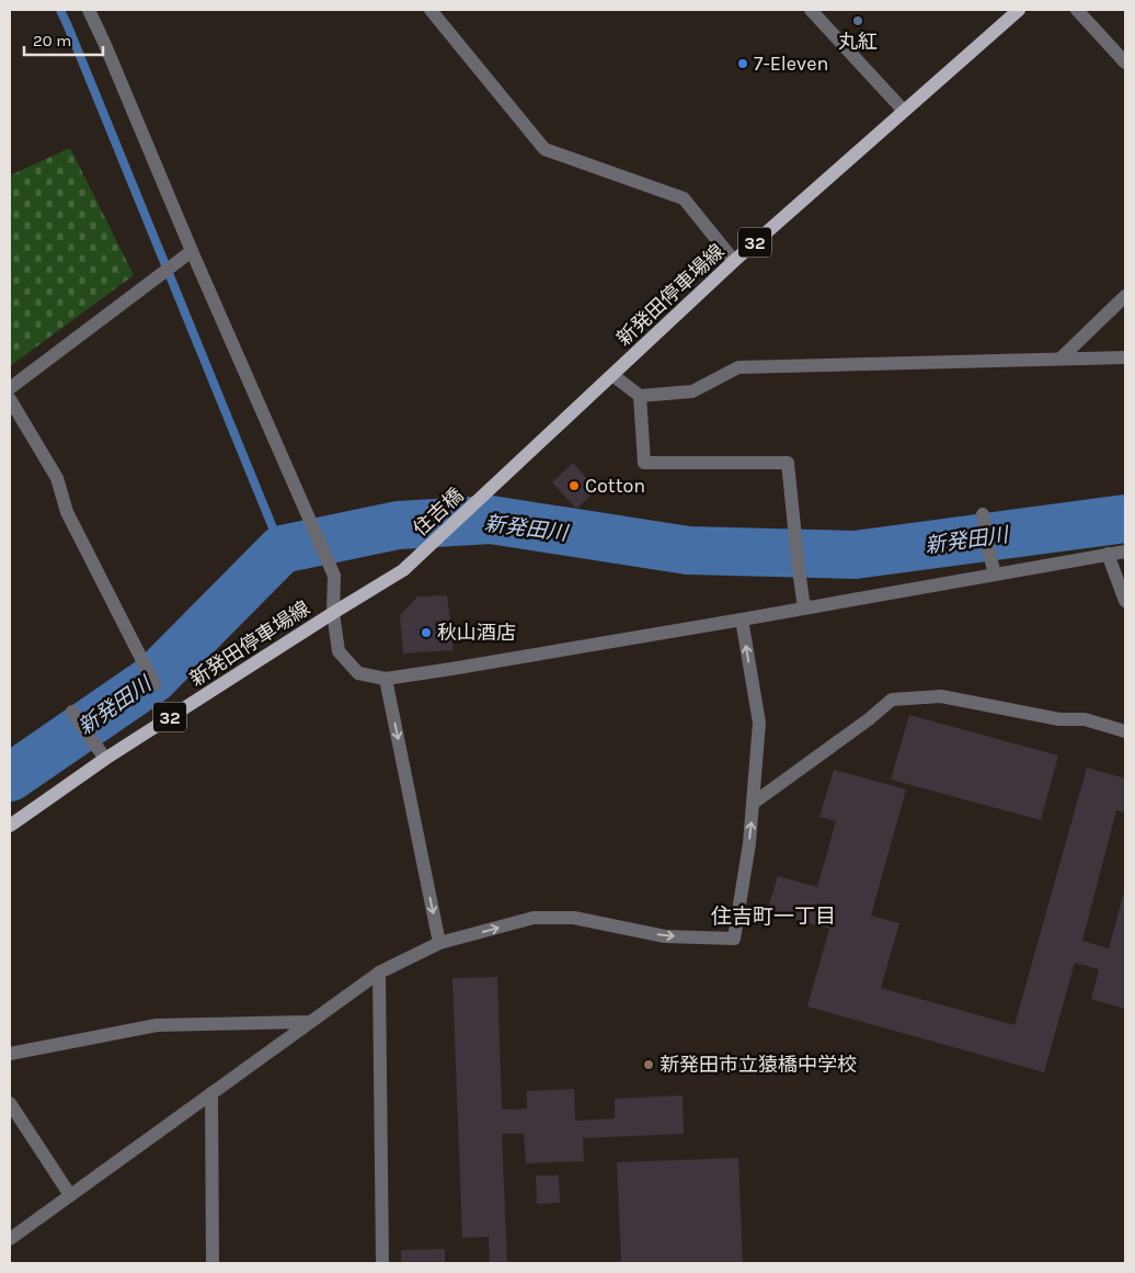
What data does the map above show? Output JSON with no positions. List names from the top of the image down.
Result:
{
  "streets": {
    "main road": ["32", "新発田停車場線", "住吉橋"]
  },
  "crossings": [
    ["新発田停車場線", "住吉橋"]
  ],
  "districts": ["住吉町一丁目"],
  "water": ["新発田川"],
  "places": [
    "丸紅",
    "7-Eleven",
    "Cotton",
    "秋山酒店",
    "新発田市立猿橋中学校"
  ],
  "scale_bar": "20 m"
}
